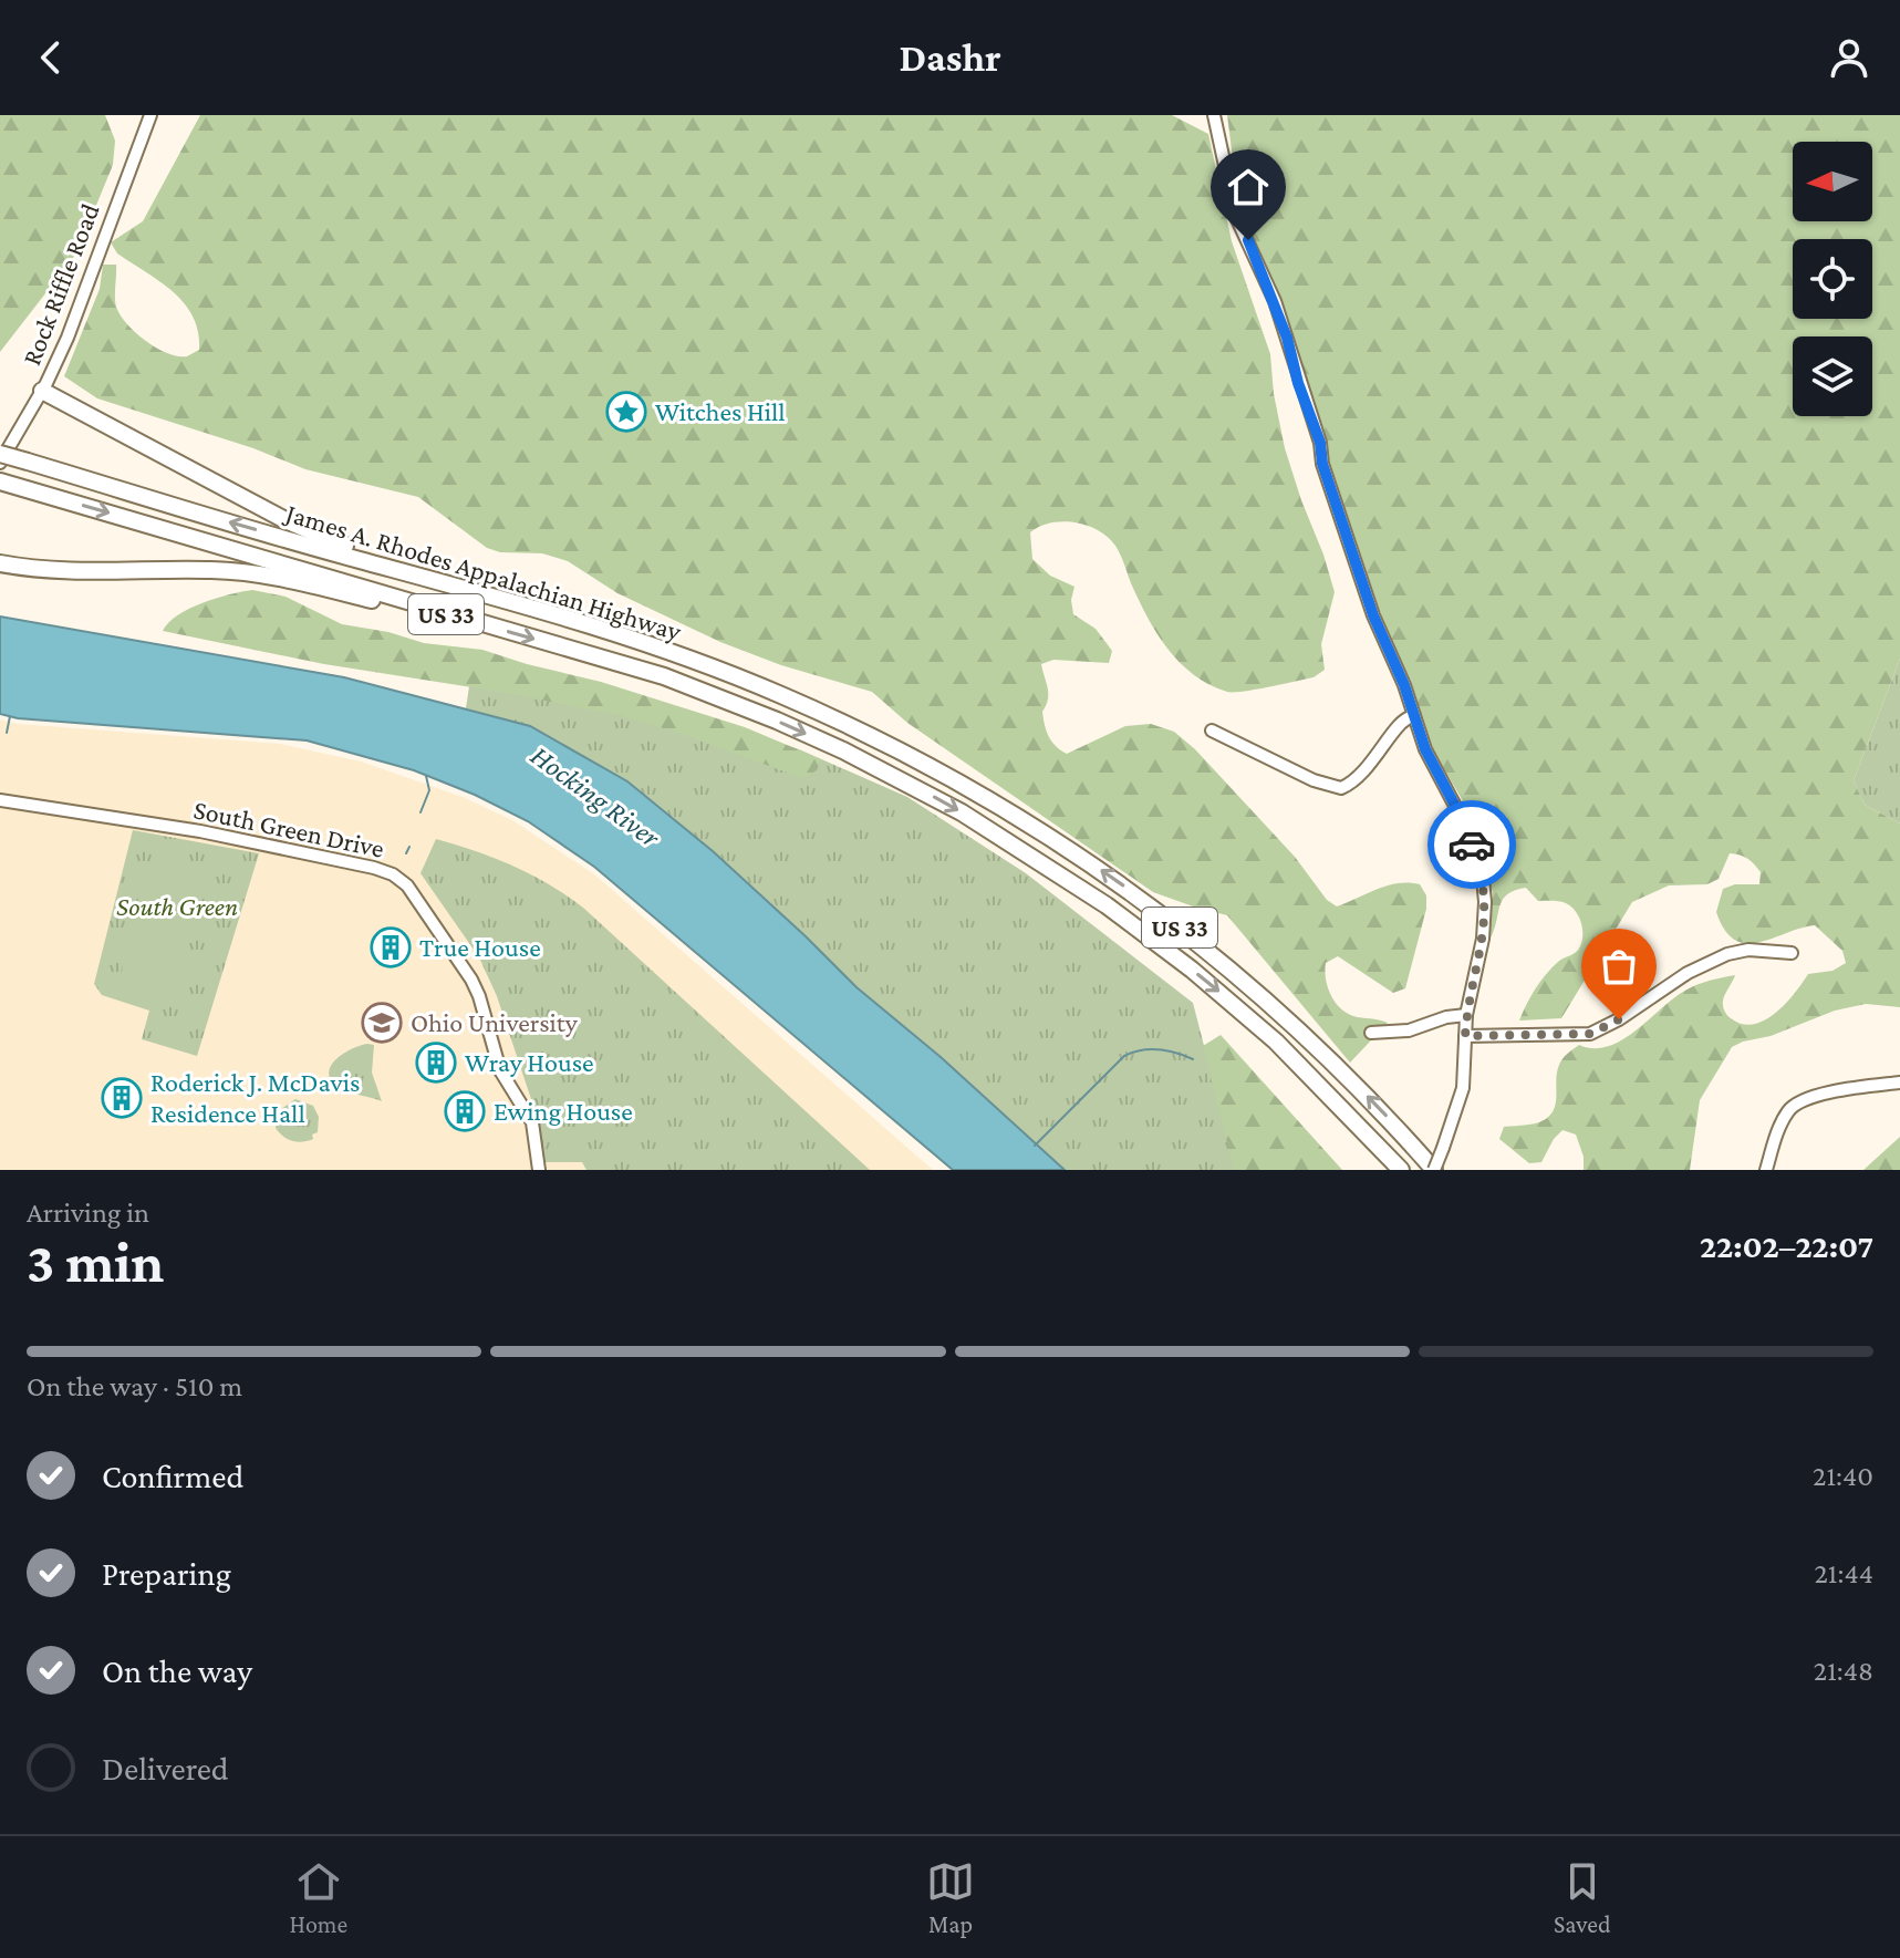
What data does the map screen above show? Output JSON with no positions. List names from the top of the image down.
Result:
{
  "streets": {
    "highway": ["James A. Rhodes Appalachian Highway", "US 33"],
    "street": ["Rock Riffle Road", "South Green Drive"]
  },
  "water": ["Hocking River"],
  "parks": ["South Green"],
  "places": {
    "place": ["Witches Hill"],
    "building": [
      "True House",
      "Wray House",
      "Roderick J. McDavis Residence Hall",
      "Ewing House"
    ],
    "school or university": ["Ohio University"]
  },
  "north": "left",
  "page": {
    "header": "Dashr",
    "heading": ["3 min", "Arriving in", "22:02–22:07"],
    "bar": "On the way · 510 m",
    "list": [
      ["Confirmed", "21:40"],
      ["Preparing", "21:44"],
      ["On the way", "21:48"],
      "Delivered"
    ],
    "tabs": ["Home", "Map", "Saved"]
  }
}
